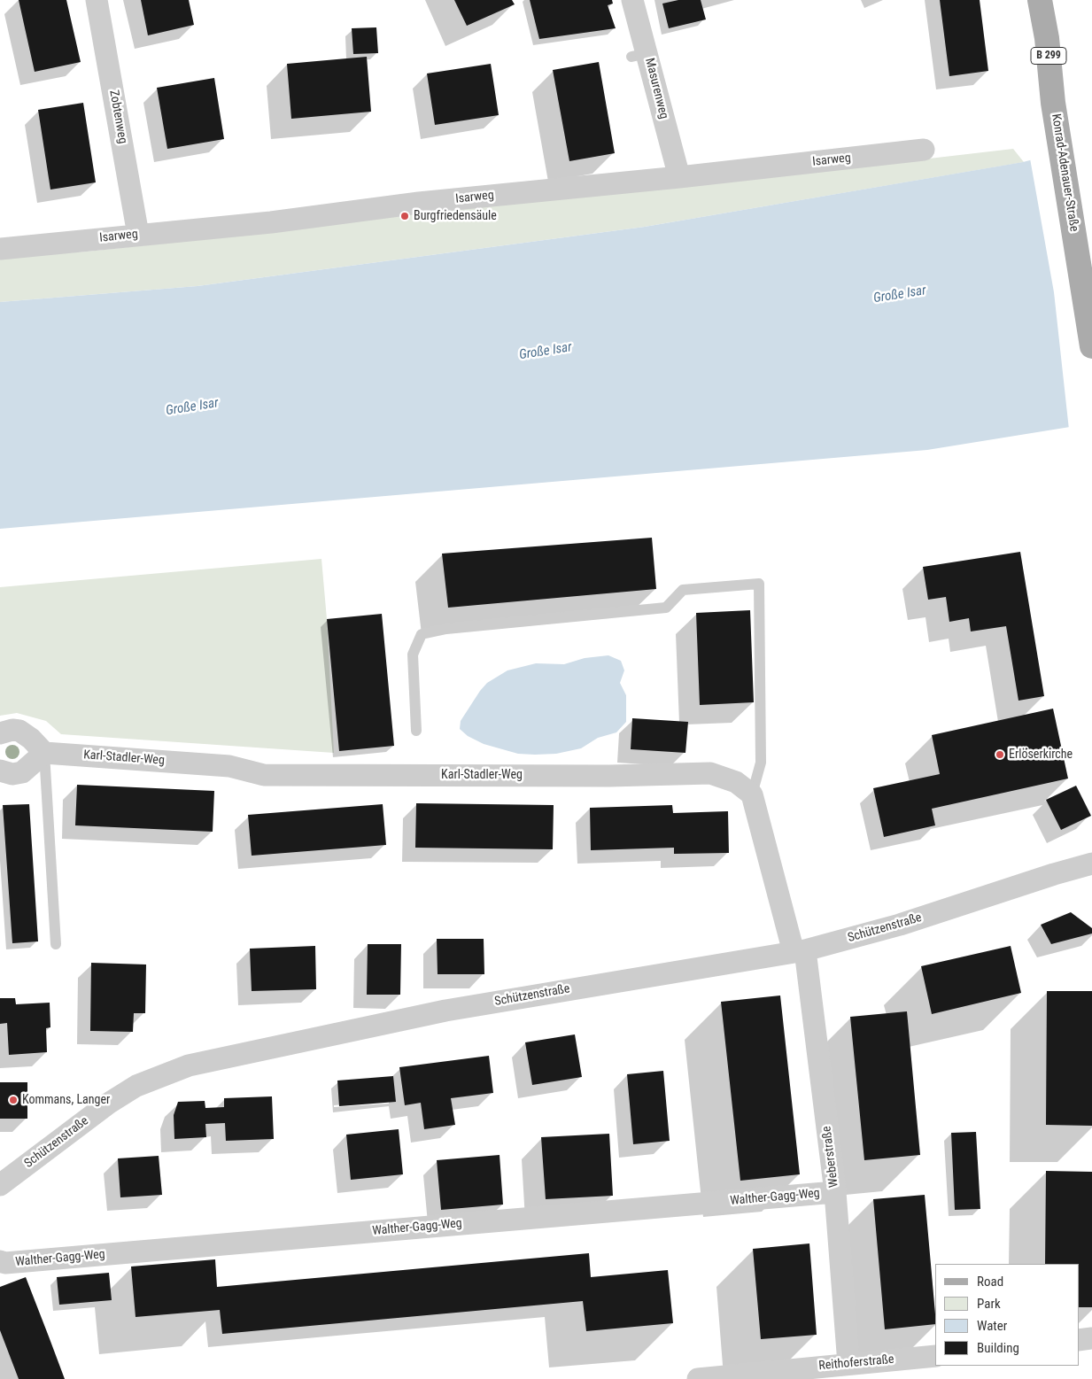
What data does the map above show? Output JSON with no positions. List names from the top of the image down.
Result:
{
  "streets": {
    "main road": ["B 299", "Konrad-Adenauer-Straße"],
    "street": [
      "Masurenweg",
      "Zobtenweg",
      "Isarweg",
      "Karl-Stadler-Weg",
      "Schützenstraße",
      "Weberstraße",
      "Walther-Gagg-Weg",
      "Reithoferstraße"
    ]
  },
  "crossings": [
    ["Masurenweg", "Isarweg"],
    ["Zobtenweg", "Isarweg"],
    ["Schützenstraße", "Weberstraße"],
    ["Weberstraße", "Walther-Gagg-Weg"],
    ["Weberstraße", "Reithoferstraße"]
  ],
  "water": ["Große Isar"],
  "places": ["Burgfriedensäule", "Erlöserkirche", "Kommans, Langer"],
  "legend": [
    "Road",
    "Park",
    "Water",
    "Building"
  ]
}
